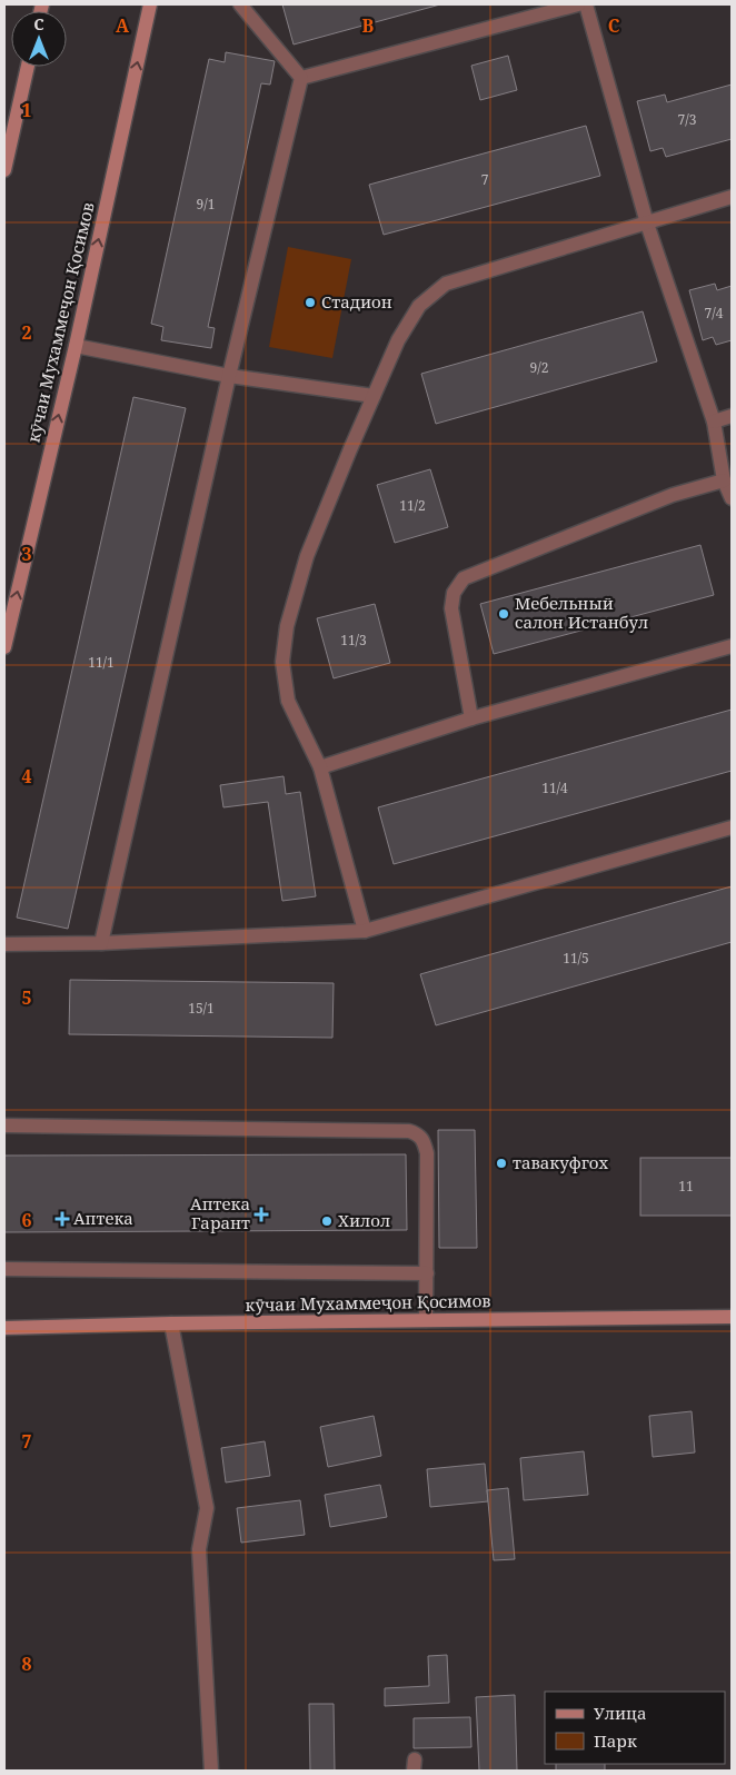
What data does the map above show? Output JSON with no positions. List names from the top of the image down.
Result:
{
  "streets": {
    "street": ["кӯчаи Мухаммеҷон Қосимов"]
  },
  "one_way": ["кӯчаи Мухаммеҷон Қосимов"],
  "places": {
    "other": [
      "Стадион",
      "Мебельный салон Истанбул",
      "тавакуфгох",
      "Хилол"
    ],
    "health": ["Аптека Гарант", "Аптека"]
  },
  "house_numbers": [
    "7/3",
    "7",
    "9/1",
    "7/4",
    "9/2",
    "11/2",
    "11/3",
    "11/1",
    "11/4",
    "11/5",
    "15/1",
    "11"
  ],
  "legend": ["Улица", "Парк"],
  "north": "top",
  "grid": {
    "columns": ["A", "B", "C"],
    "rows": [
      "1",
      "2",
      "3",
      "4",
      "5",
      "6",
      "7",
      "8"
    ]
  }
}
